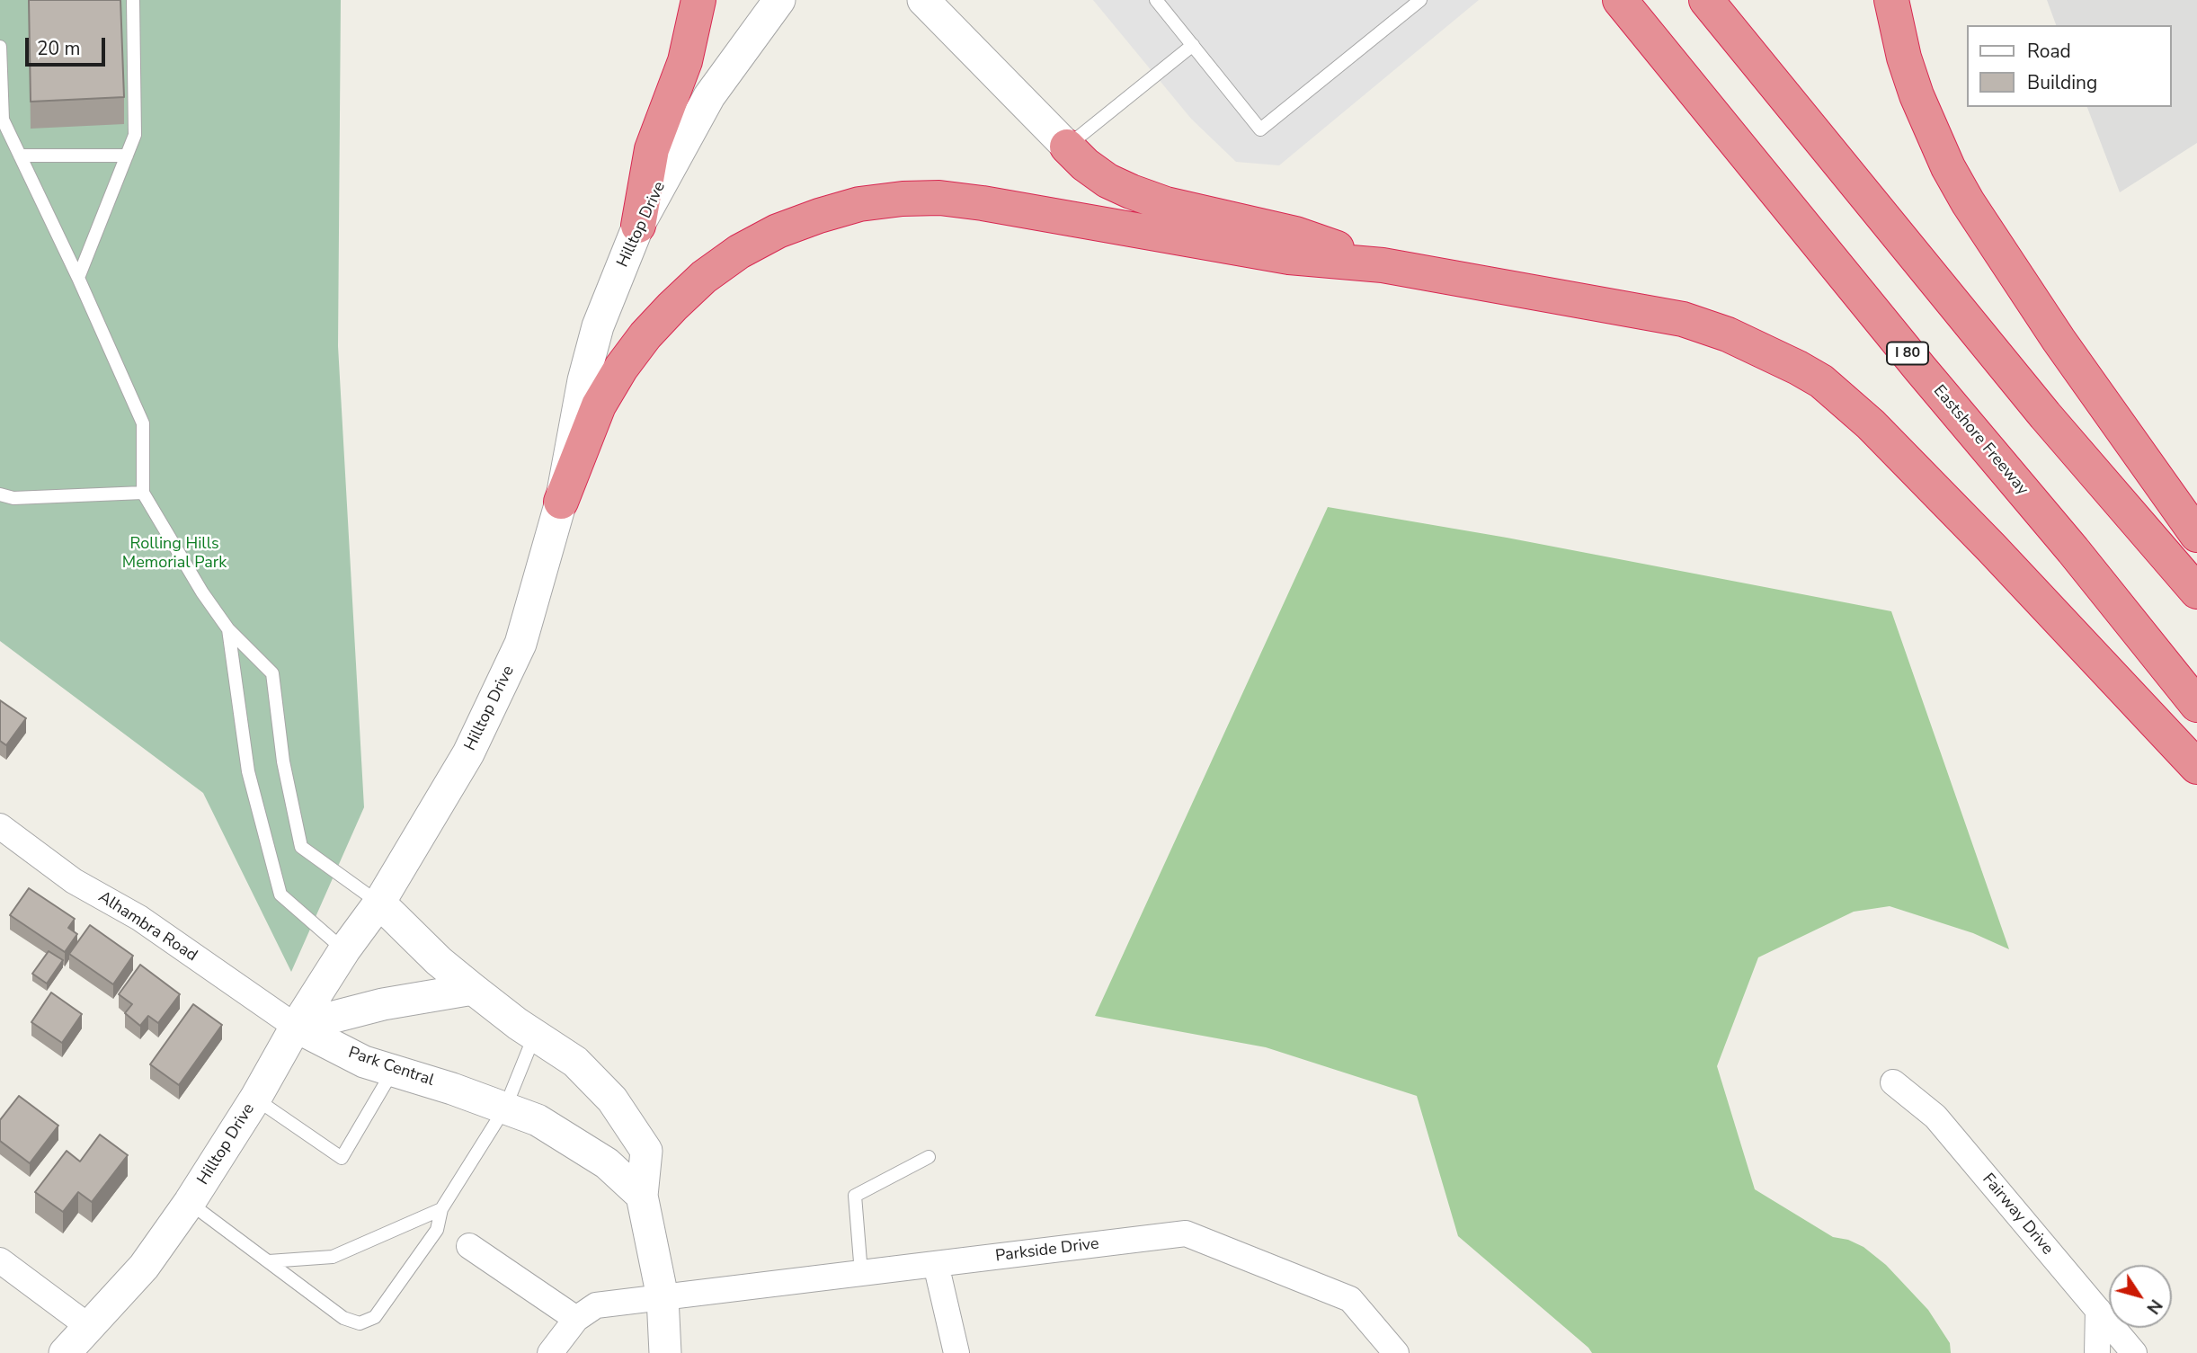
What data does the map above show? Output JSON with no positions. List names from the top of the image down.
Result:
{
  "streets": {
    "highway": ["I 80", "Eastshore Freeway"],
    "street": [
      "Hilltop Drive",
      "Alhambra Road",
      "Park Central",
      "Fairway Drive",
      "Parkside Drive"
    ]
  },
  "crossings": [
    ["Hilltop Drive", "Alhambra Road"],
    ["Hilltop Drive", "Park Central"],
    ["Alhambra Road", "Park Central"]
  ],
  "parks": ["Rolling Hills Memorial Park"],
  "legend": ["Road", "Building"],
  "scale_bar": "20 m",
  "north": "bottom right"
}
